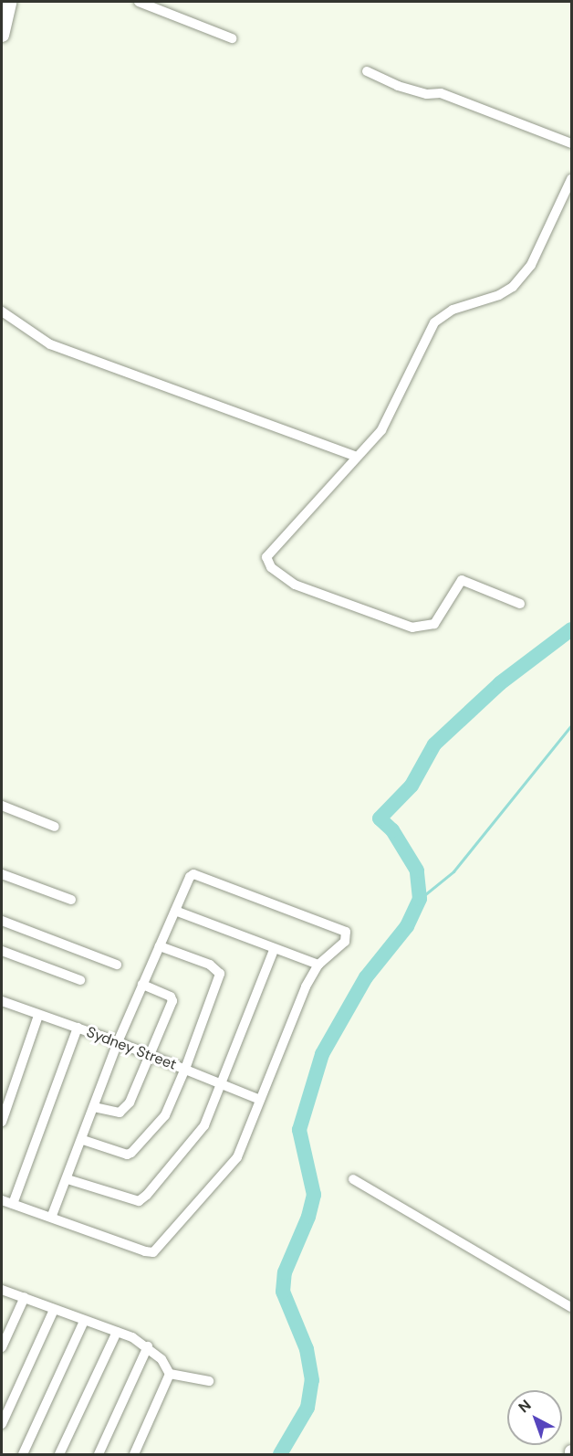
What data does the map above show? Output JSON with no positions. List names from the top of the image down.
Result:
{
  "streets": {
    "street": ["Sydney Street"]
  },
  "north": "top left"
}
